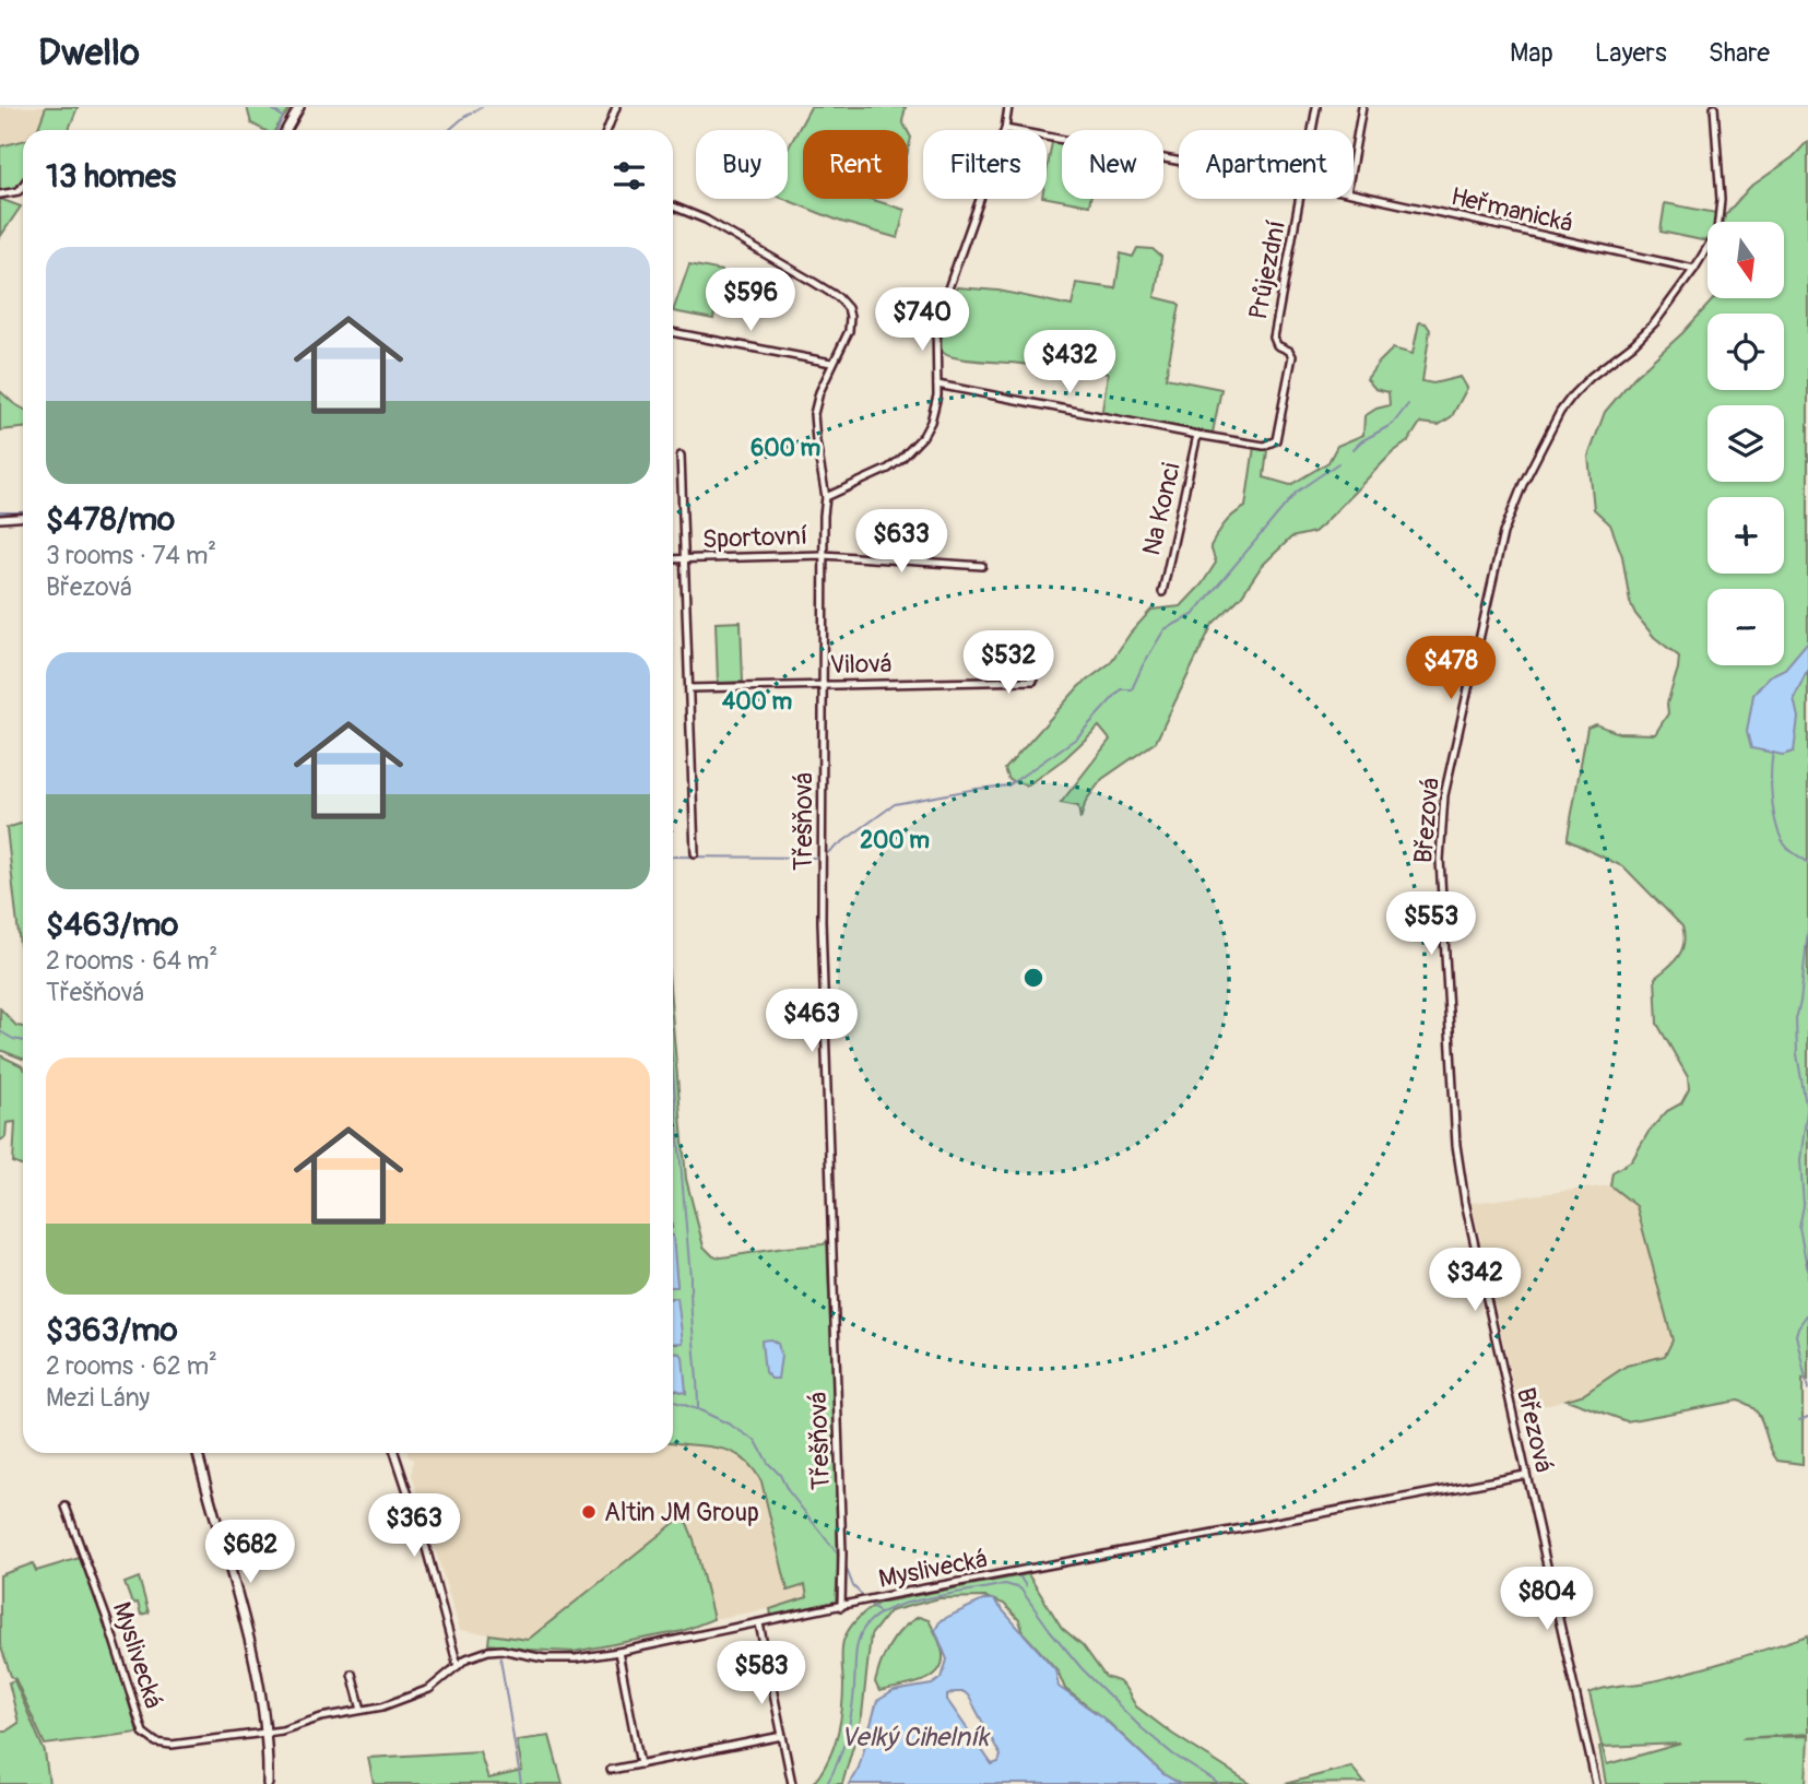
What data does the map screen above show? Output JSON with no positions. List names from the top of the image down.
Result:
{
  "streets": {
    "street": [
      "Heřmanická",
      "Průjezdní",
      "Na Konci",
      "Sportovní",
      "Vilová",
      "Březová",
      "Třešňová",
      "Myslivecká"
    ]
  },
  "crossings": [
    ["Heřmanická", "Březová"],
    ["Průjezdní", "Na Konci"],
    ["Sportovní", "Třešňová"],
    ["Vilová", "Třešňová"],
    ["Březová", "Myslivecká"],
    ["Třešňová", "Myslivecká"]
  ],
  "water": ["Velký Cihelník"],
  "places": ["Altin JM Group"],
  "north": "bottom",
  "page": {
    "header": "Dwello",
    "nav": ["Map", "Layers", "Share"],
    "chip": [
      "Buy",
      "Rent",
      "Filters",
      "New",
      "Apartment"
    ],
    "heading": "13 homes",
    "map_buttons": ["+", "−"],
    "list": [
      {
        "name": "$478/mo",
        "note": "3 rooms · 74 m² · Březová"
      },
      {
        "name": "$463/mo",
        "note": "2 rooms · 64 m² · Třešňová"
      },
      {
        "name": "$363/mo",
        "note": "2 rooms · 62 m² · Mezi Lány"
      }
    ],
    "price": [
      "$596",
      "$740",
      "$432",
      "$633",
      "$532",
      "$478",
      "$553",
      "$463",
      "$342",
      "$363",
      "$682",
      "$804",
      "$583"
    ]
  },
  "rings": ["600 m", "400 m", "200 m"]
}
